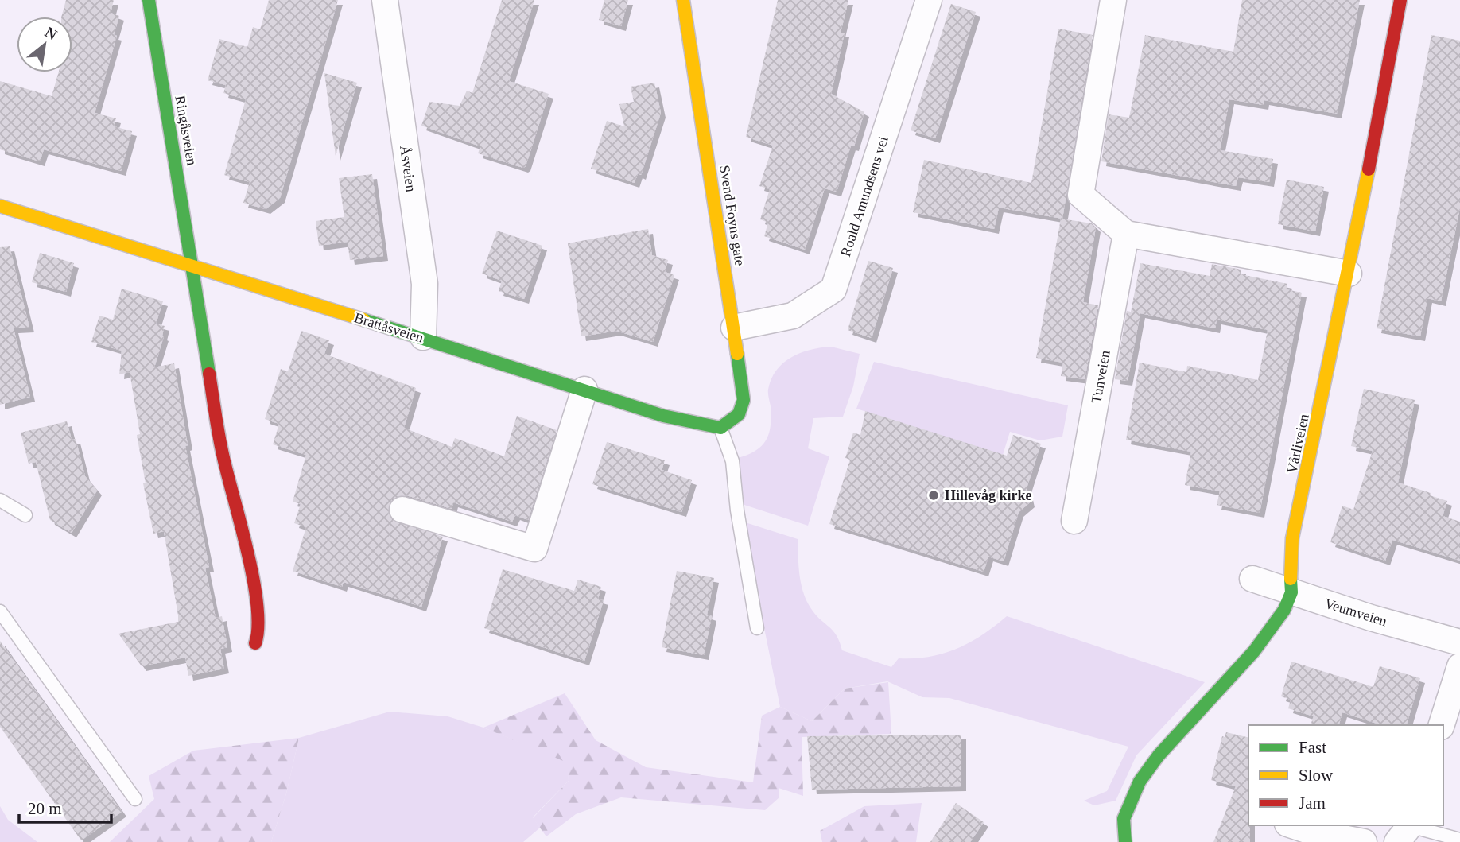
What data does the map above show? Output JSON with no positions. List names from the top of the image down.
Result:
{
  "streets": {
    "street": [
      "Ringåsveien",
      "Åsveien",
      "Roald Amundsens vei",
      "Svend Foyns gate",
      "Brattåsveien",
      "Tunveien",
      "Vårliveien",
      "Veumveien"
    ]
  },
  "crossings": [
    ["Ringåsveien", "Brattåsveien"],
    ["Åsveien", "Brattåsveien"],
    ["Roald Amundsens vei", "Svend Foyns gate"],
    ["Svend Foyns gate", "Brattåsveien"],
    ["Vårliveien", "Veumveien"]
  ],
  "places": ["Hillevåg kirke"],
  "legend": ["Fast", "Slow", "Jam"],
  "scale_bar": "20 m",
  "north": "top right"
}
